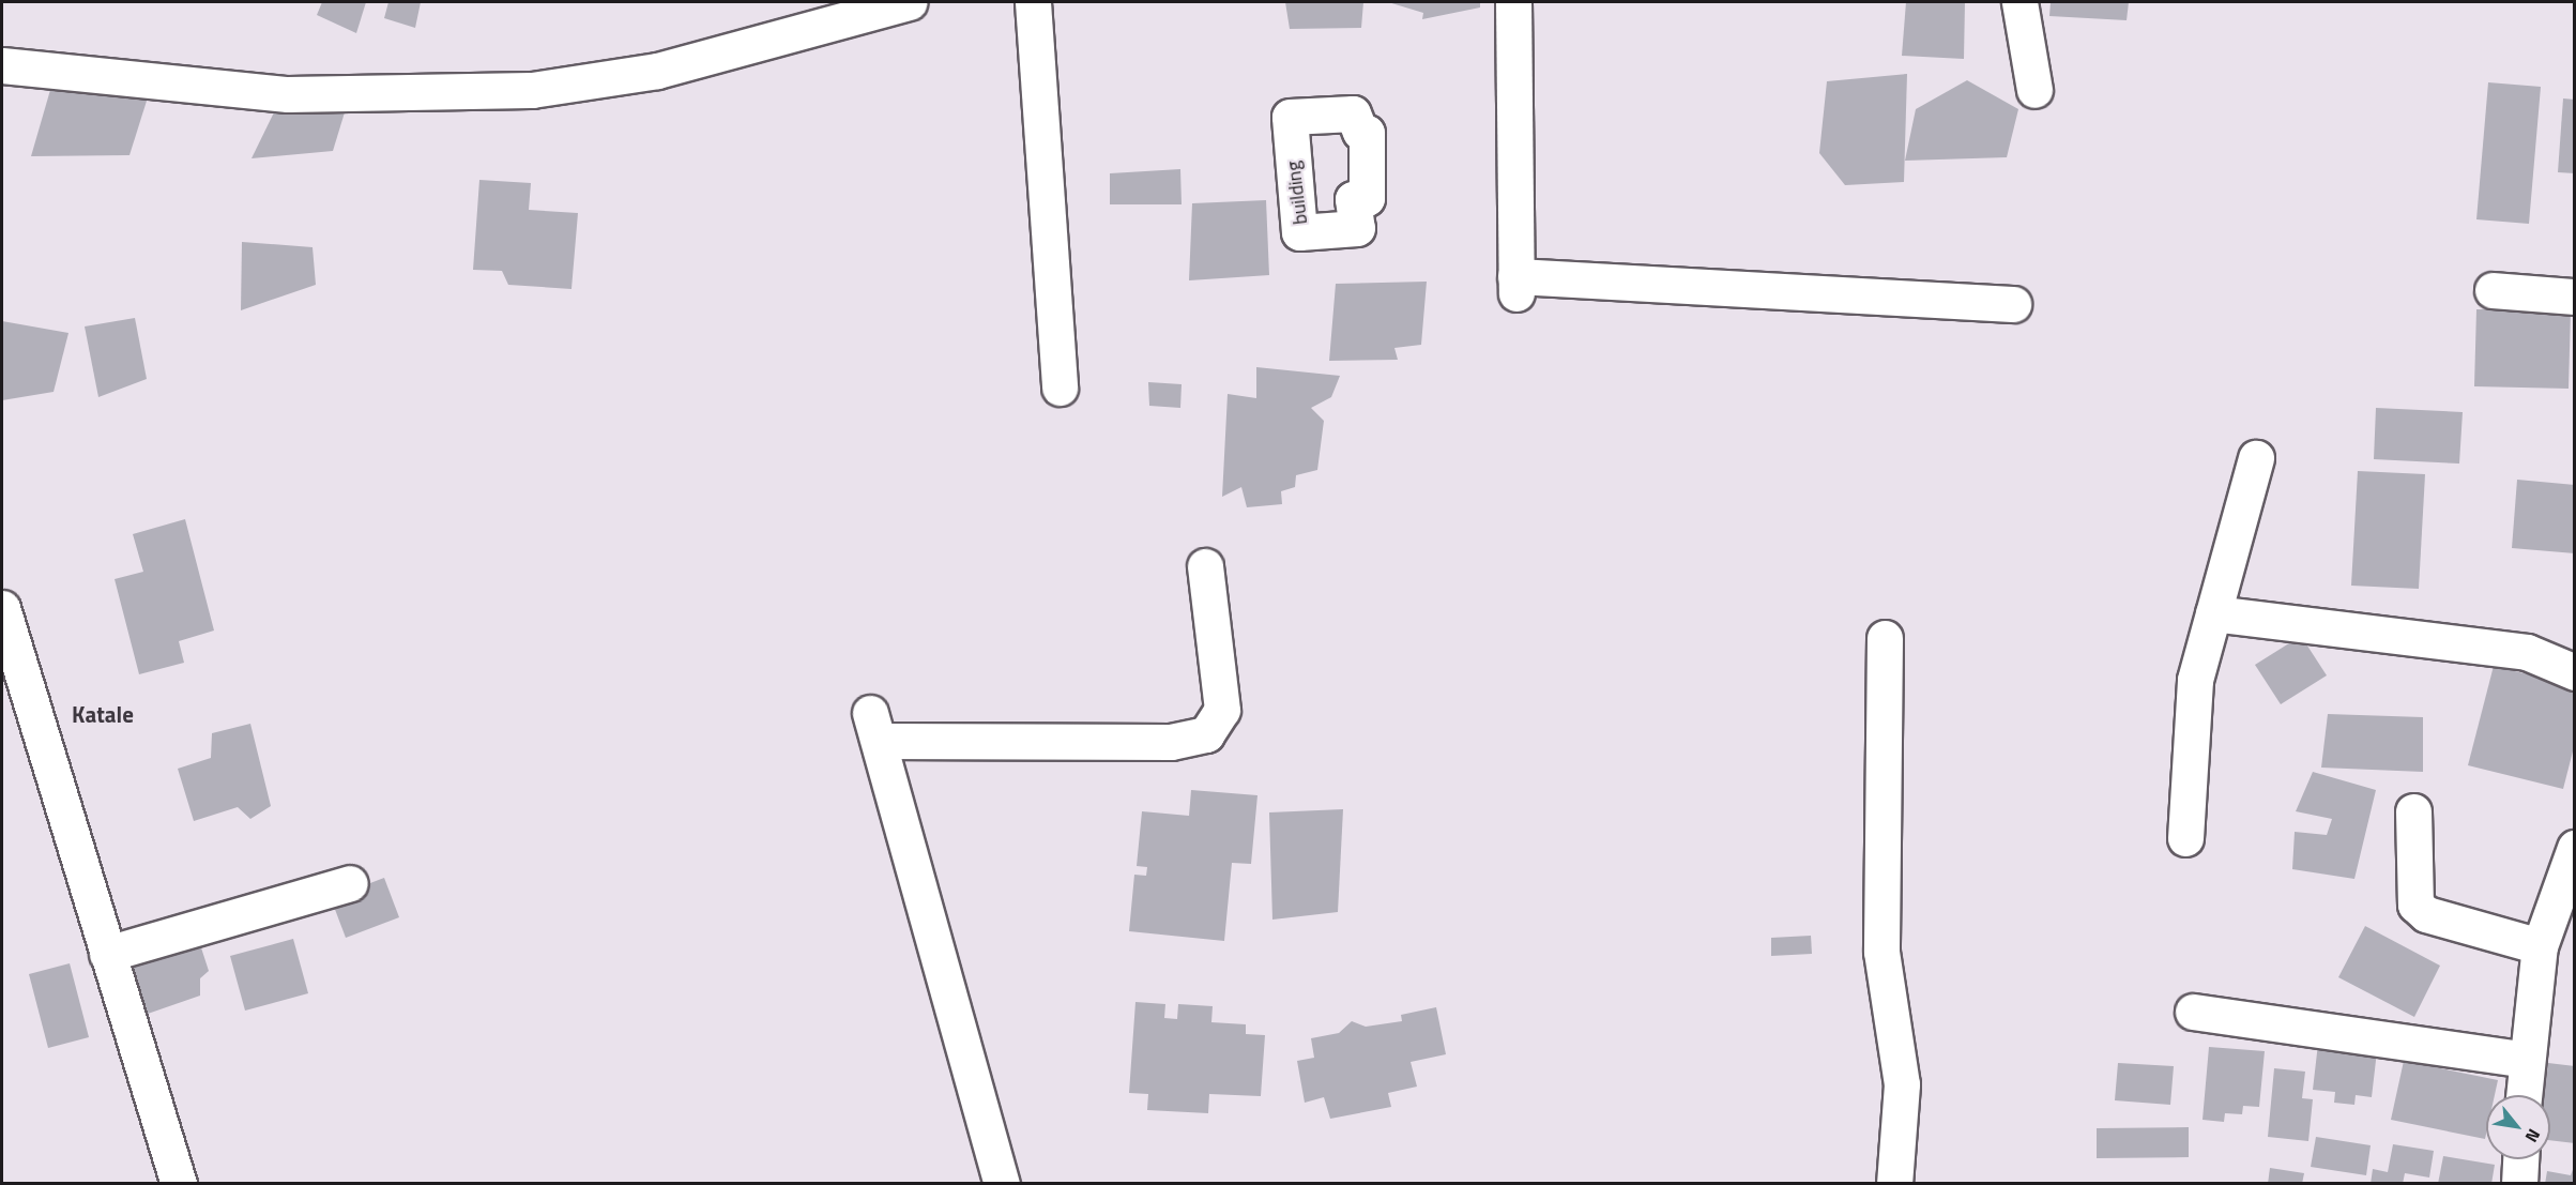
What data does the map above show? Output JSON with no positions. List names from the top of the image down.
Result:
{
  "districts": ["Katale"],
  "north": "bottom right"
}
